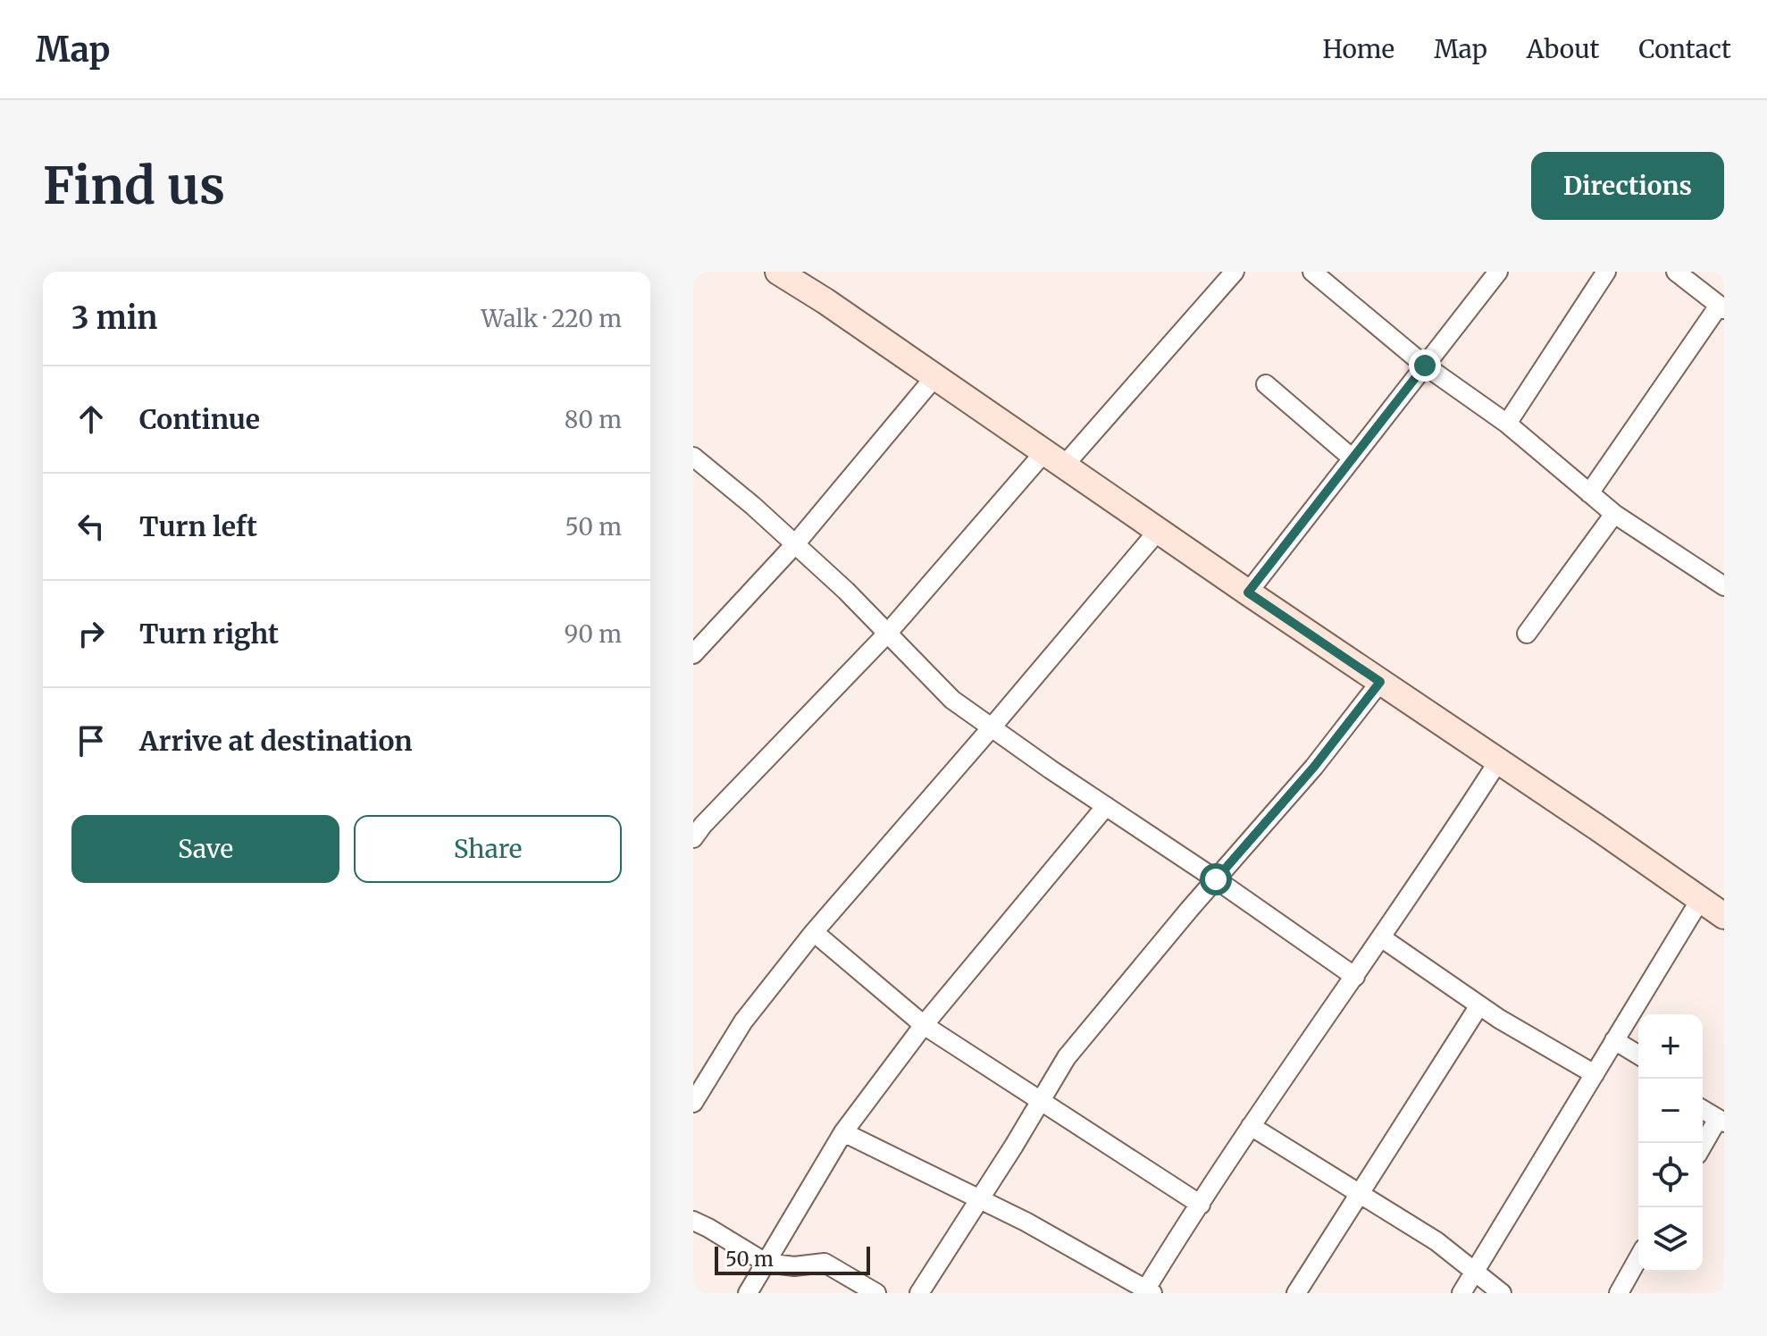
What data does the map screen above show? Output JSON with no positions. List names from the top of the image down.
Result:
{
  "scale_bar": "50 m",
  "page": {
    "header": "Map",
    "nav": [
      "Home",
      "Map",
      "About",
      "Contact"
    ],
    "buttons": [
      "Directions",
      ["Save", "Share"]
    ],
    "title": "Find us",
    "heading": ["3 min", "Walk · 220 m"],
    "list": [
      ["Continue", "80 m"],
      ["Turn left", "50 m"],
      ["Turn right", "90 m"],
      "Arrive at destination"
    ],
    "map_buttons": ["+", "−"],
    "scale": "50 m"
  }
}
